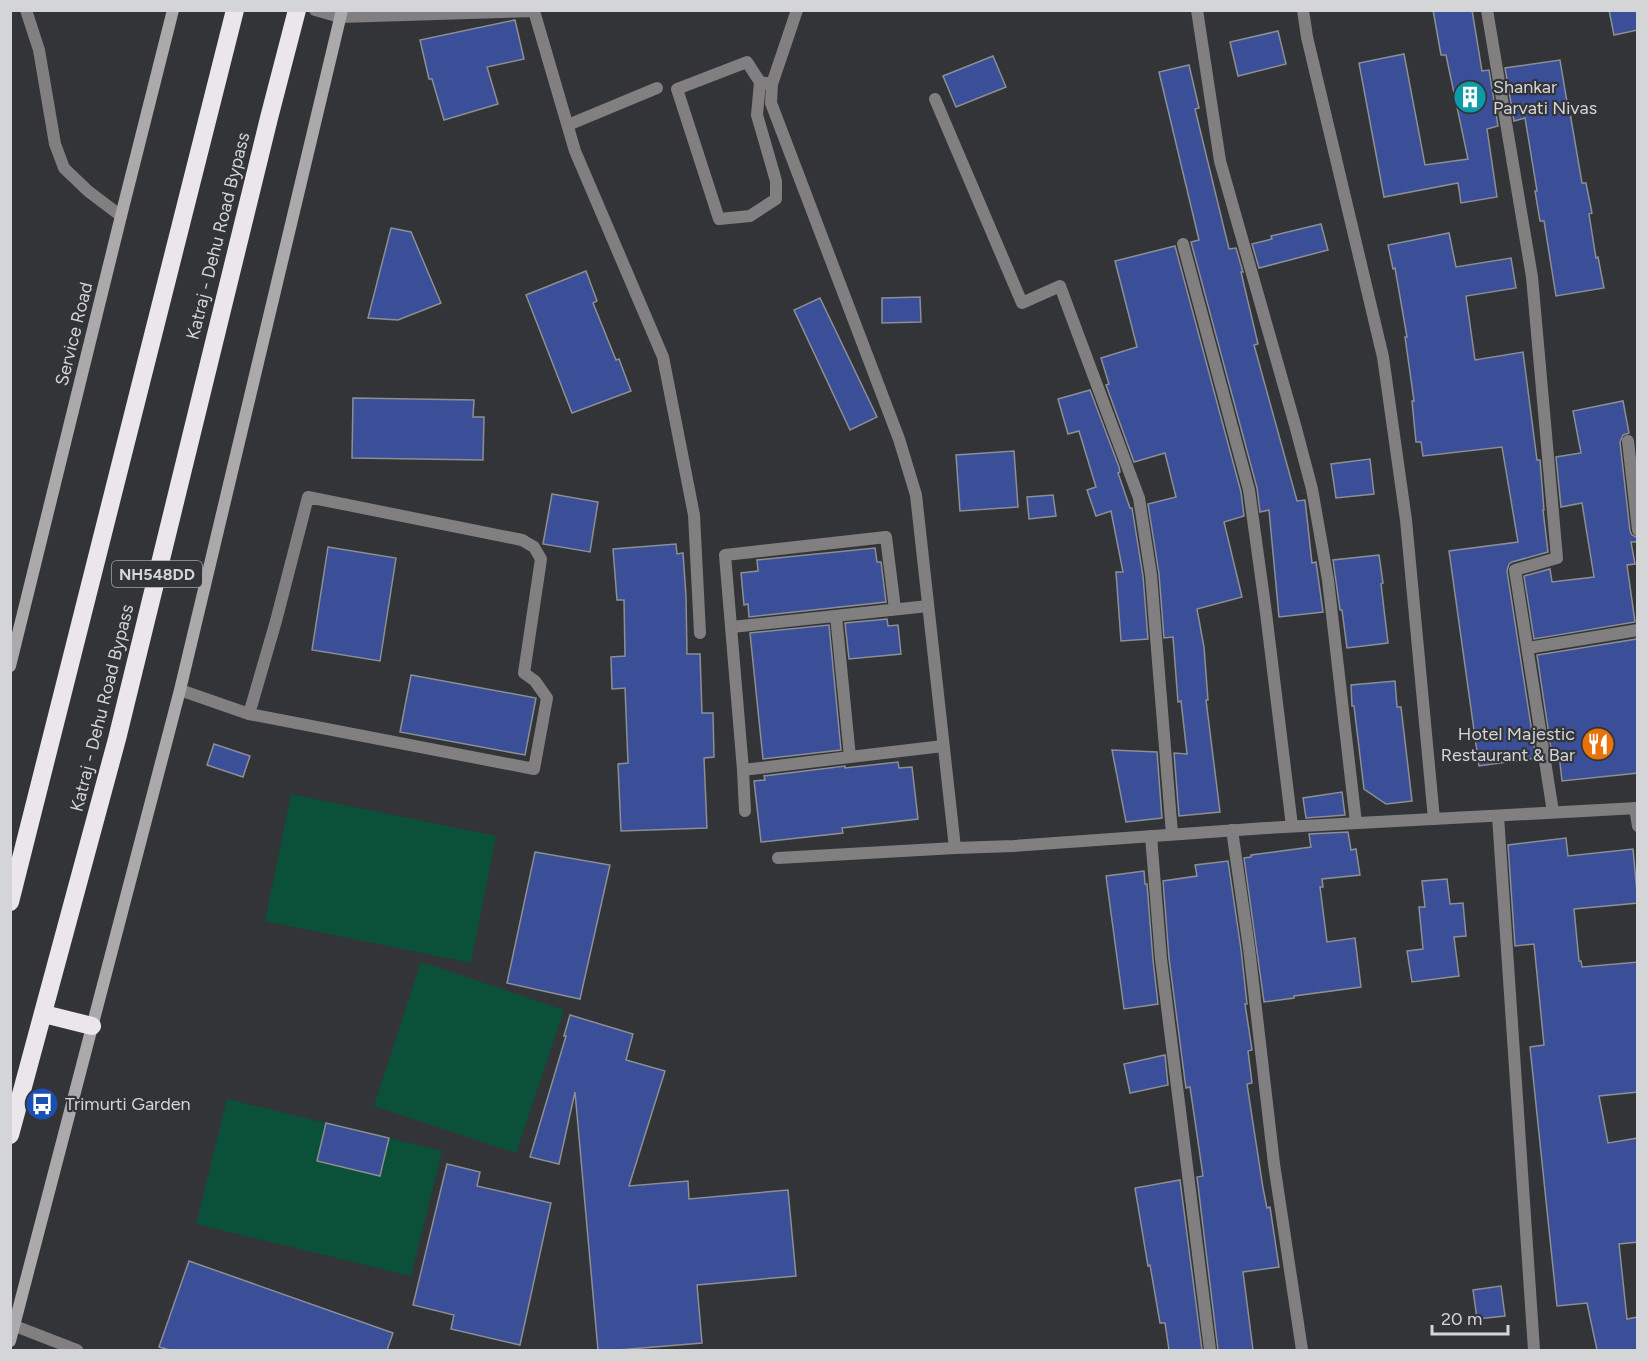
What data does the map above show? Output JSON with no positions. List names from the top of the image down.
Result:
{
  "streets": {
    "highway": ["Katraj - Dehu Road Bypass", "NH548DD"],
    "street": ["Service Road"]
  },
  "places": {
    "building": ["Shankar Parvati Nivas"],
    "restaurant": ["Hotel Majestic Restaurant & Bar"],
    "bus stop": ["Trimurti Garden"]
  },
  "scale_bar": "20 m"
}
